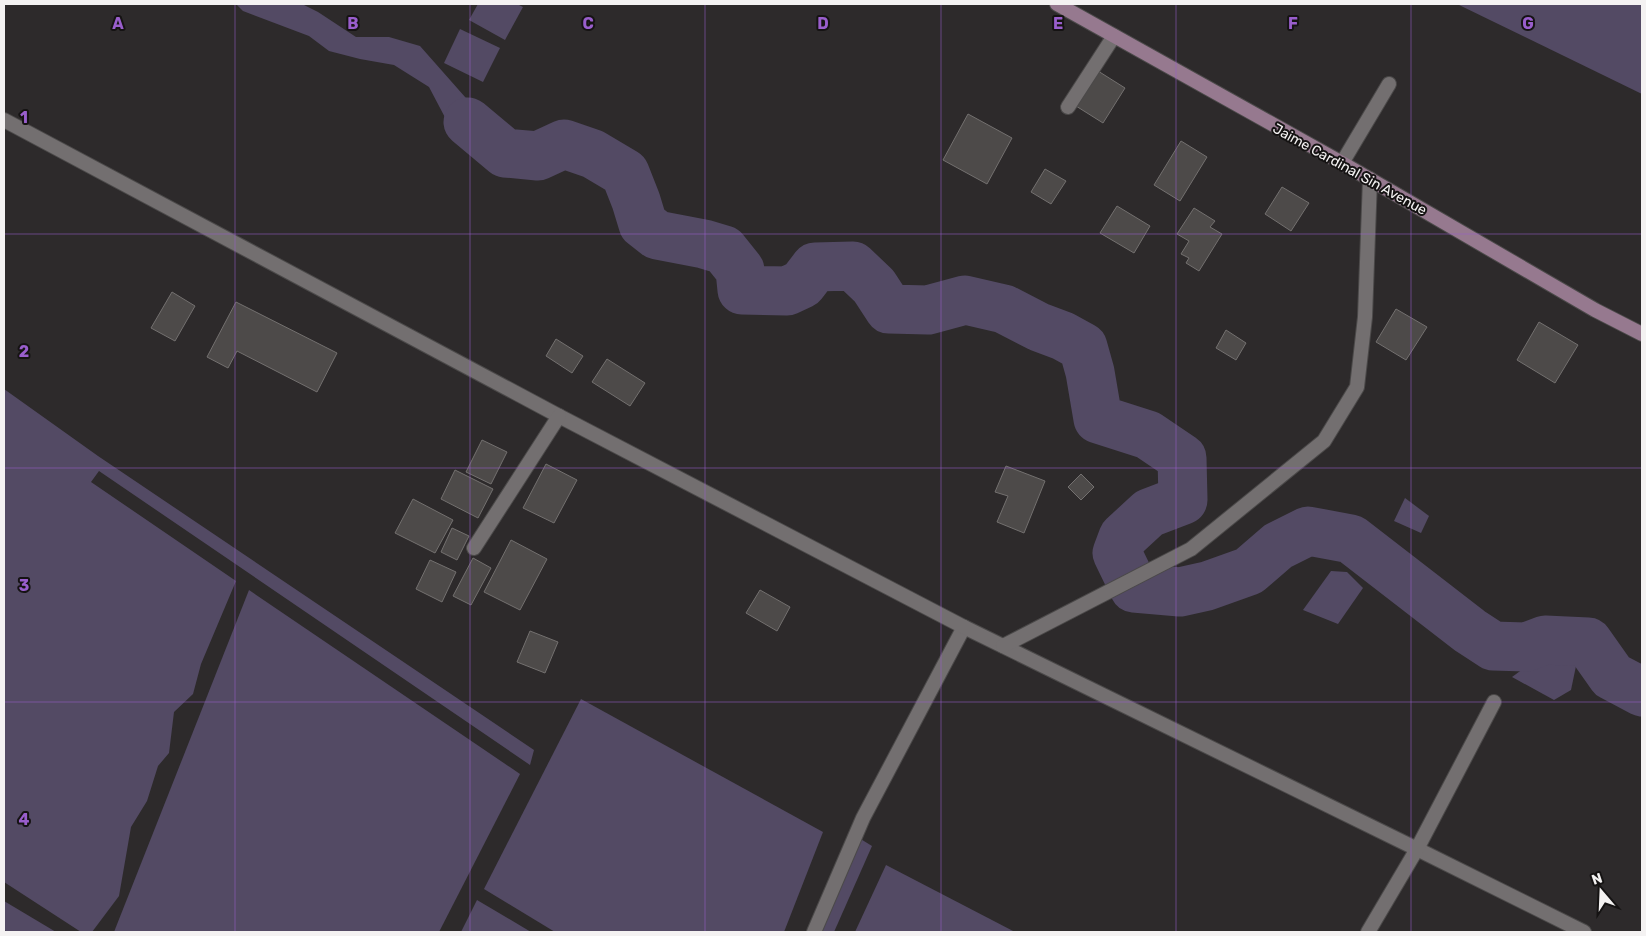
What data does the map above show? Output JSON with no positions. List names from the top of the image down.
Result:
{
  "streets": {
    "main road": ["Jaime Cardinal Sin Avenue"]
  },
  "north": "top",
  "grid": {
    "columns": [
      "A",
      "B",
      "C",
      "D",
      "E",
      "F",
      "G"
    ],
    "rows": [
      "1",
      "2",
      "3",
      "4"
    ]
  }
}
